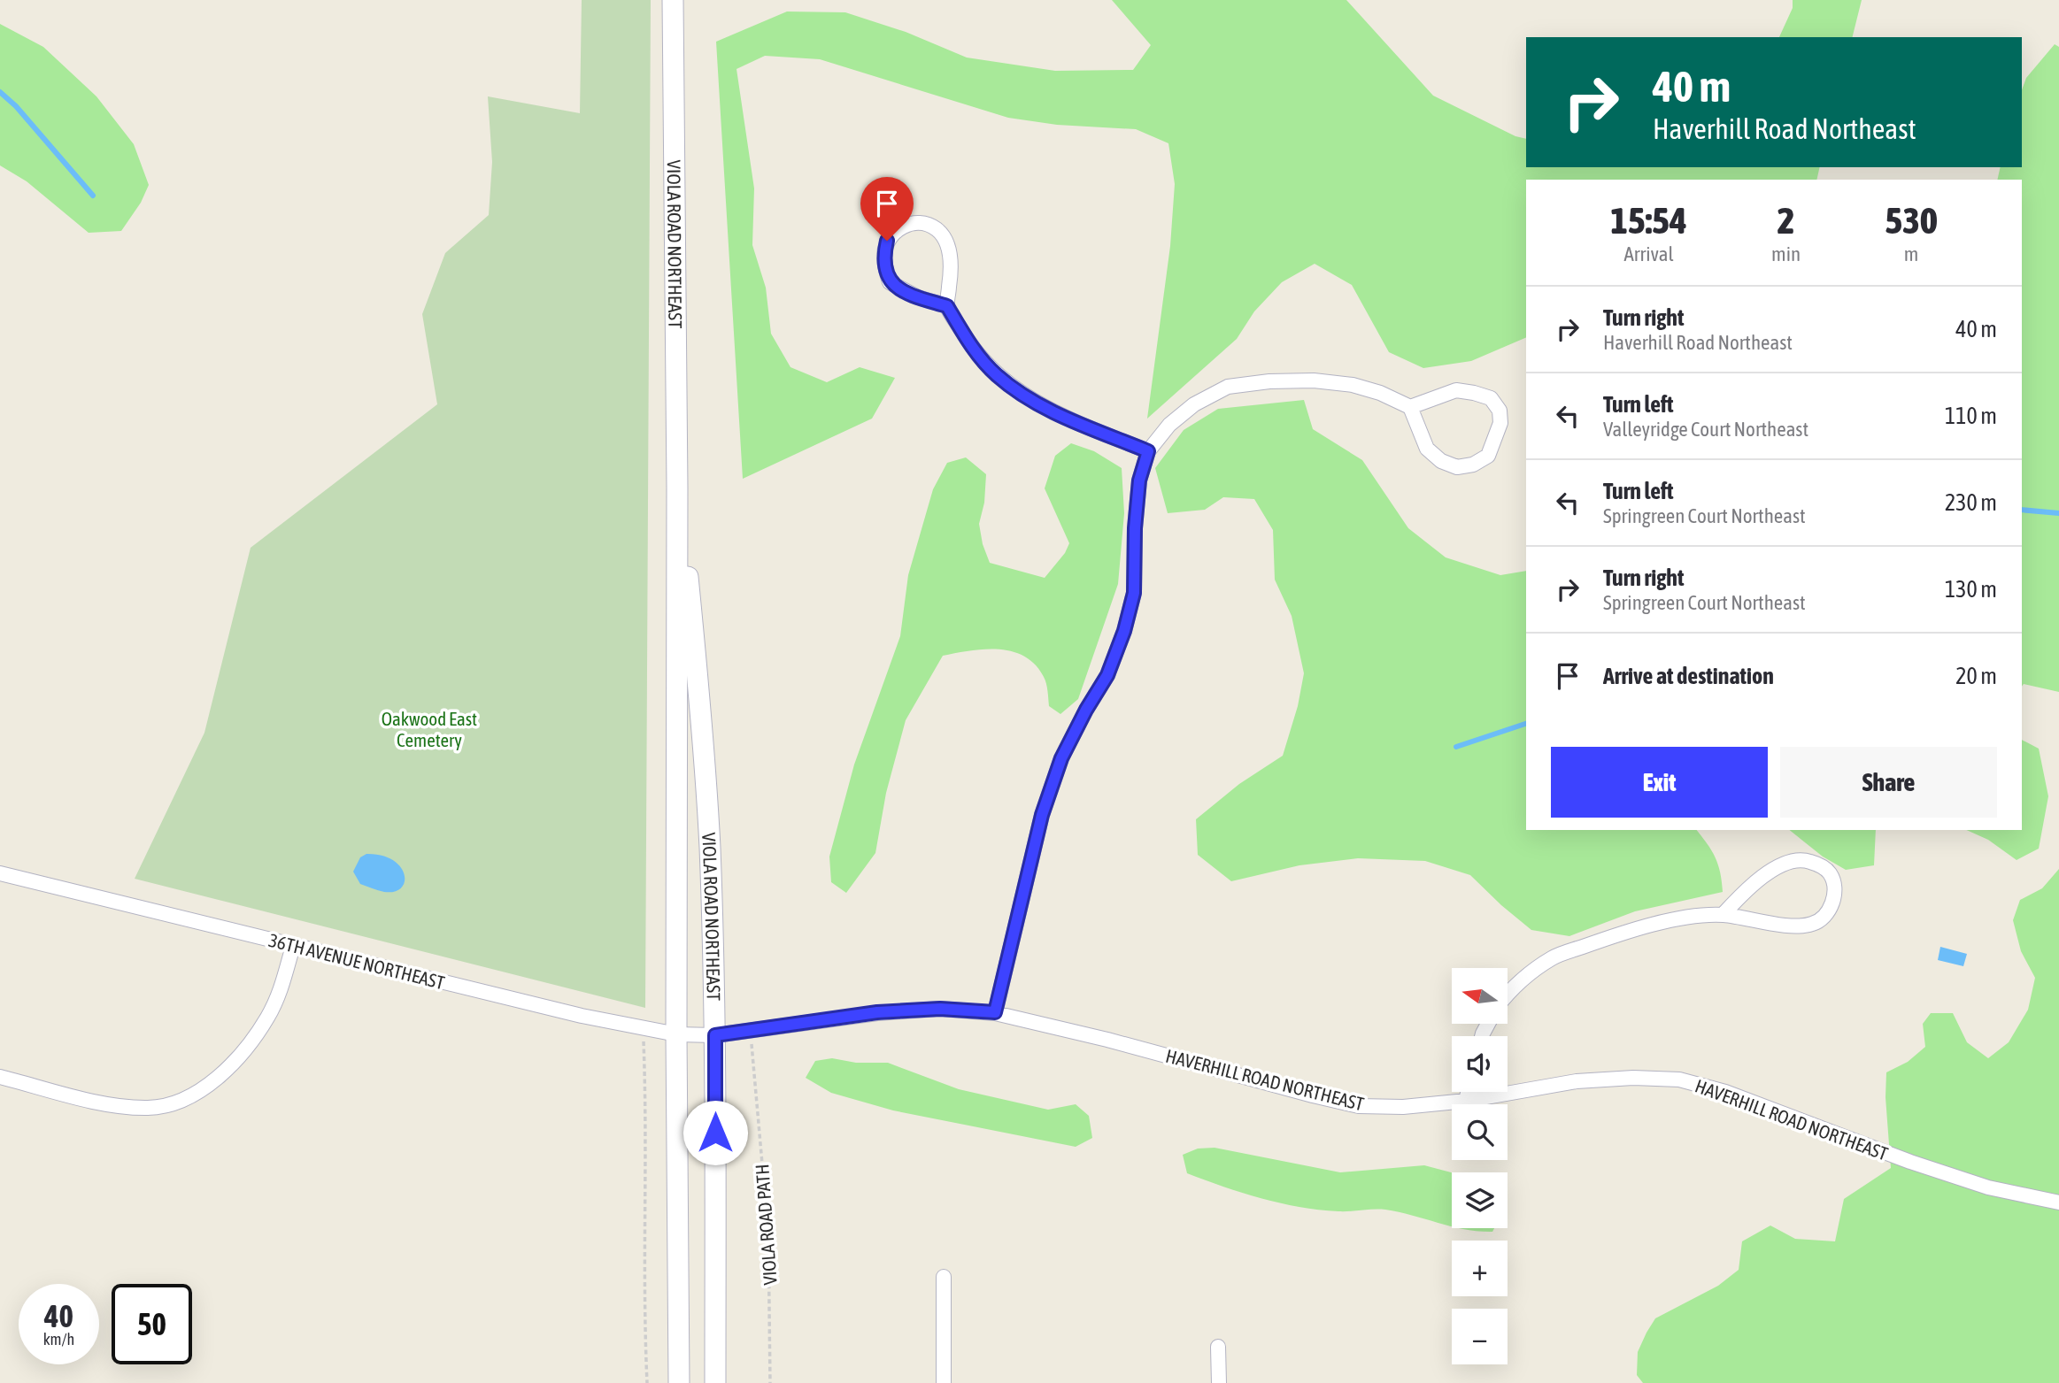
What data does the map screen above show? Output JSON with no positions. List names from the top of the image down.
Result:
{
  "streets": {
    "main road": ["VIOLA ROAD NORTHEAST"],
    "street": ["36TH AVENUE NORTHEAST", "HAVERHILL ROAD NORTHEAST"],
    "path": ["VIOLA ROAD PATH"]
  },
  "crossings": [
    ["VIOLA ROAD NORTHEAST", "36TH AVENUE NORTHEAST"],
    ["VIOLA ROAD NORTHEAST", "HAVERHILL ROAD NORTHEAST"],
    ["36TH AVENUE NORTHEAST", "HAVERHILL ROAD NORTHEAST"],
    ["HAVERHILL ROAD NORTHEAST", "VIOLA ROAD PATH"]
  ],
  "parks": ["Oakwood East Cemetery"],
  "north": "left",
  "page": {
    "turn": ["40 m", "Haverhill Road Northeast"],
    "eta": [
      "15:54",
      "Arrival",
      "2",
      "min",
      "530",
      "m"
    ],
    "list": [
      {
        "name": "Turn right",
        "note": "Haverhill Road Northeast",
        "value": "40 m"
      },
      {
        "name": "Turn left",
        "note": "Valleyridge Court Northeast",
        "value": "110 m"
      },
      {
        "name": "Turn left",
        "note": "Springreen Court Northeast",
        "value": "230 m"
      },
      {
        "name": "Turn right",
        "note": "Springreen Court Northeast",
        "value": "130 m"
      },
      {
        "name": "Arrive at destination",
        "value": "20 m"
      }
    ],
    "buttons": ["Exit", "Share"],
    "map_buttons": ["+", "−"],
    "speed": "40 km/h",
    "limit": "50"
  }
}
